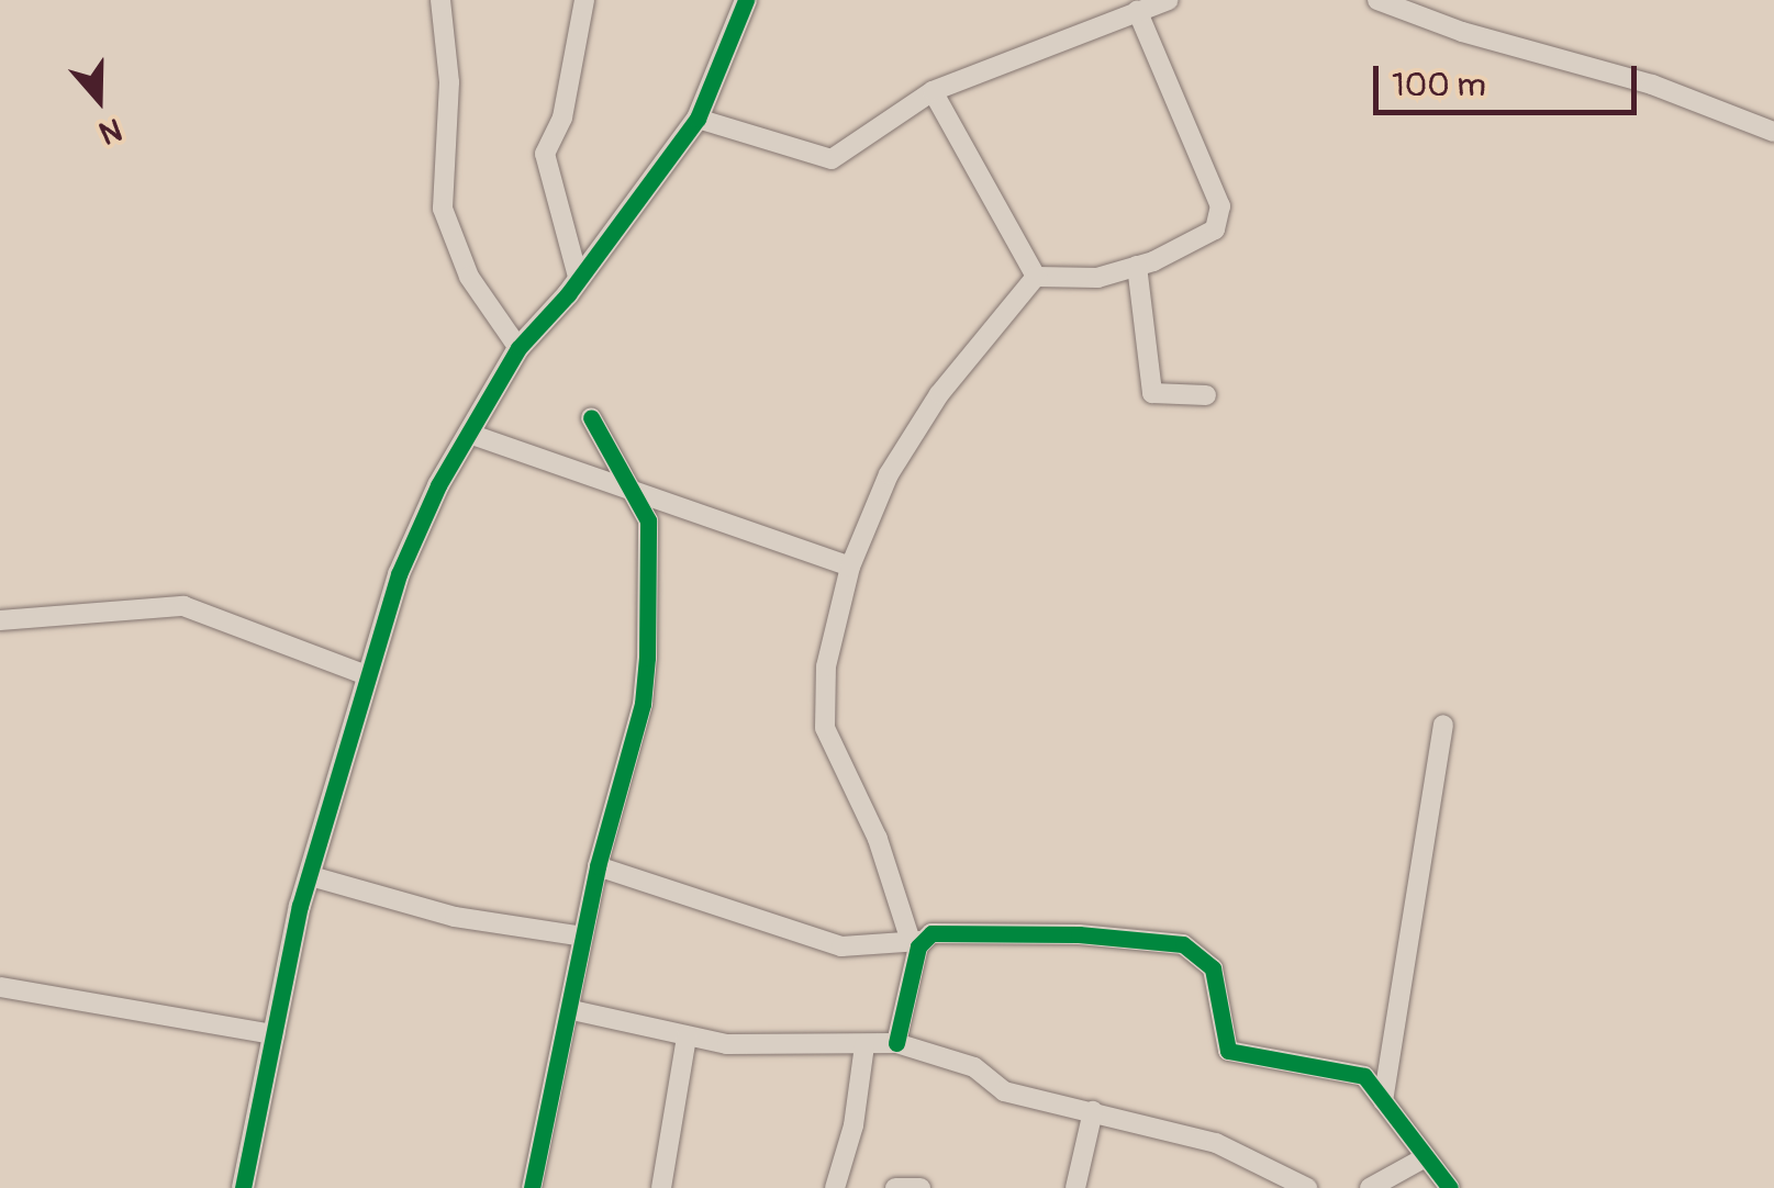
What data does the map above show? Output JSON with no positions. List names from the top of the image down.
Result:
{
  "scale_bar": "100 m",
  "north": "bottom"
}
